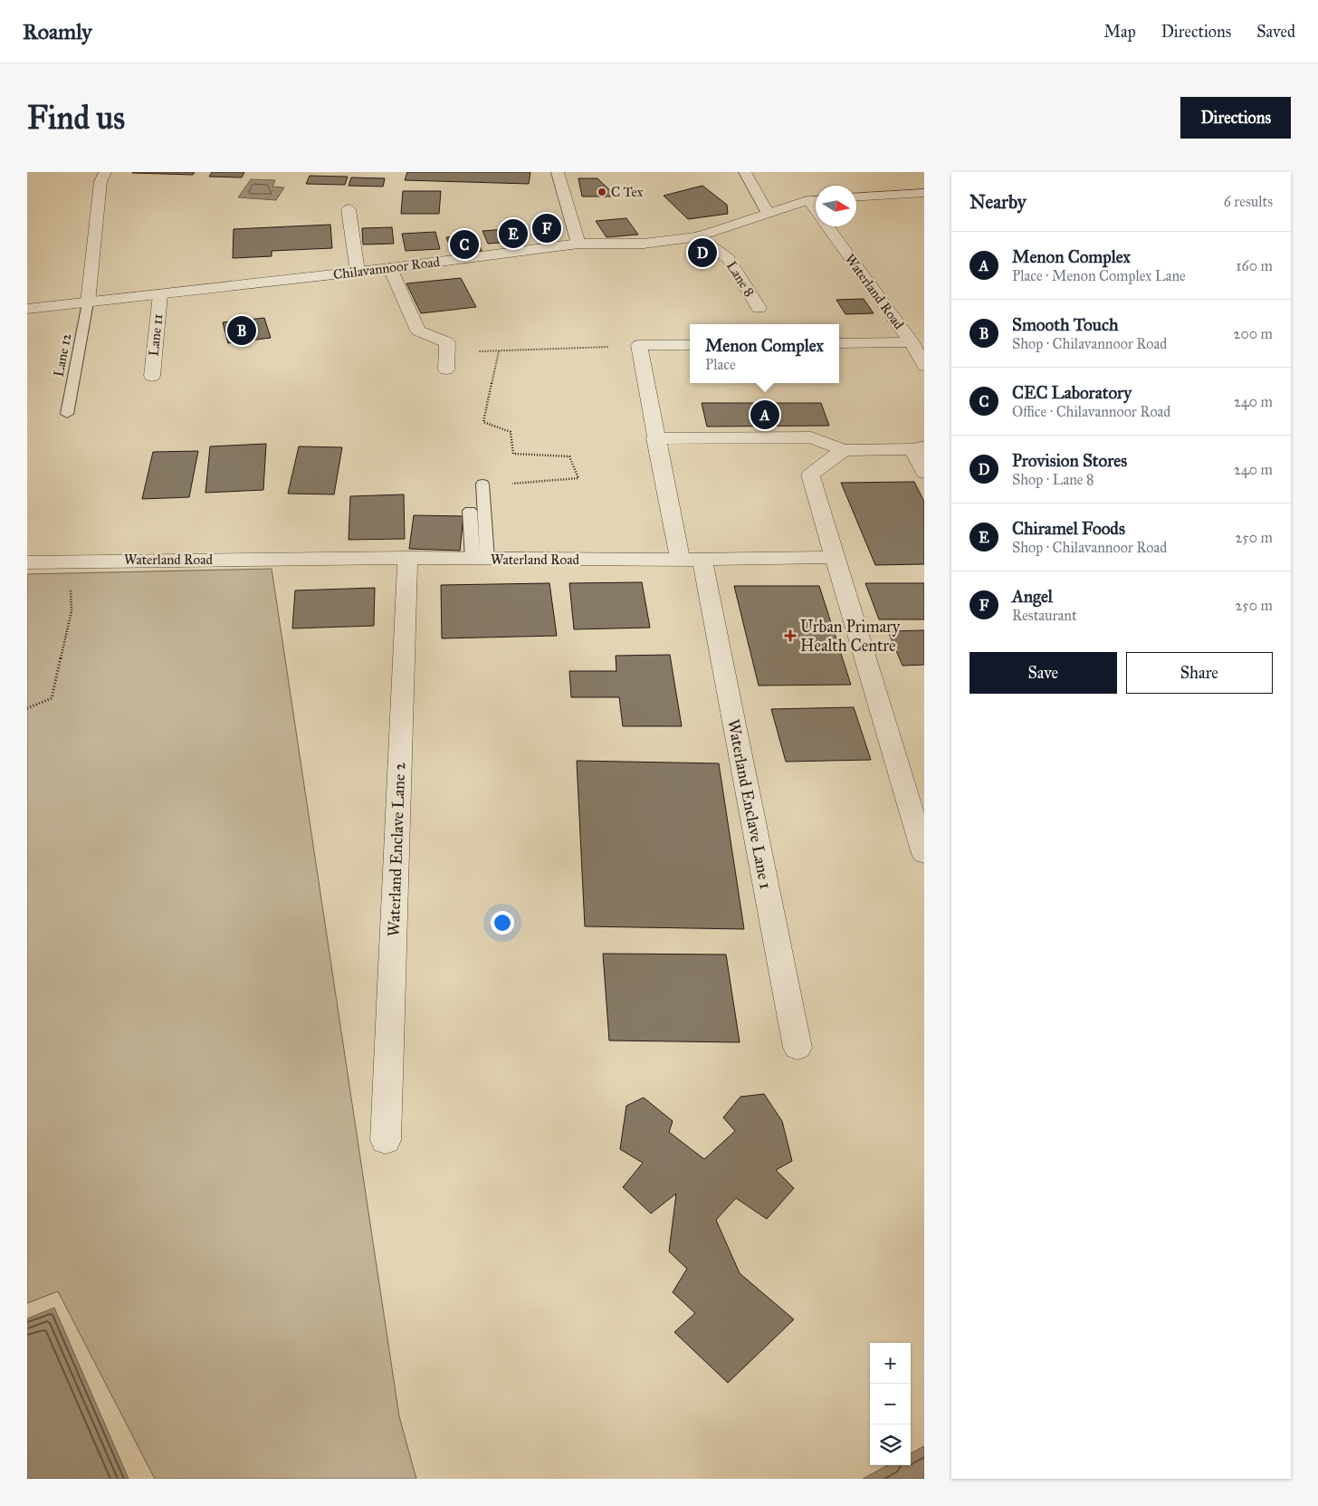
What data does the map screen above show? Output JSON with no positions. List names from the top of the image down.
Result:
{
  "streets": {
    "street": [
      "Chilavannoor Road",
      "Lane 8",
      "Waterland Road",
      "Lane 11",
      "Waterland Enclave Lane 1",
      "Waterland Enclave Lane 2"
    ],
    "lane": ["Lane 12"]
  },
  "crossings": [
    ["Chilavannoor Road", "Lane 8"],
    ["Chilavannoor Road", "Lane 11"],
    ["Chilavannoor Road", "Lane 12"],
    ["Waterland Road", "Waterland Enclave Lane 1"],
    ["Waterland Road", "Waterland Enclave Lane 2"]
  ],
  "places": {
    "other": ["C Tex"],
    "health": ["Urban Primary Health Centre"]
  },
  "north": "right",
  "page": {
    "header": "Roamly",
    "nav": ["Map", "Directions", "Saved"],
    "buttons": [
      "Directions",
      ["Save", "Share"]
    ],
    "title": "Find us",
    "heading": ["Nearby", "6 results"],
    "pins": [
      "F",
      "E",
      "C",
      "D",
      "B",
      "A"
    ],
    "list": [
      {
        "mark": "A",
        "name": "Menon Complex",
        "note": "Place · Menon Complex Lane",
        "value": "160 m"
      },
      {
        "mark": "B",
        "name": "Smooth Touch",
        "note": "Shop · Chilavannoor Road",
        "value": "200 m"
      },
      {
        "mark": "C",
        "name": "CEC Laboratory",
        "note": "Office · Chilavannoor Road",
        "value": "240 m"
      },
      {
        "mark": "D",
        "name": "Provision Stores",
        "note": "Shop · Lane 8",
        "value": "240 m"
      },
      {
        "mark": "E",
        "name": "Chiramel Foods",
        "note": "Shop · Chilavannoor Road",
        "value": "250 m"
      },
      {
        "mark": "F",
        "name": "Angel",
        "note": "Restaurant",
        "value": "250 m"
      }
    ],
    "popup": ["Menon Complex", "Place"],
    "map_buttons": ["+", "−"]
  }
}
